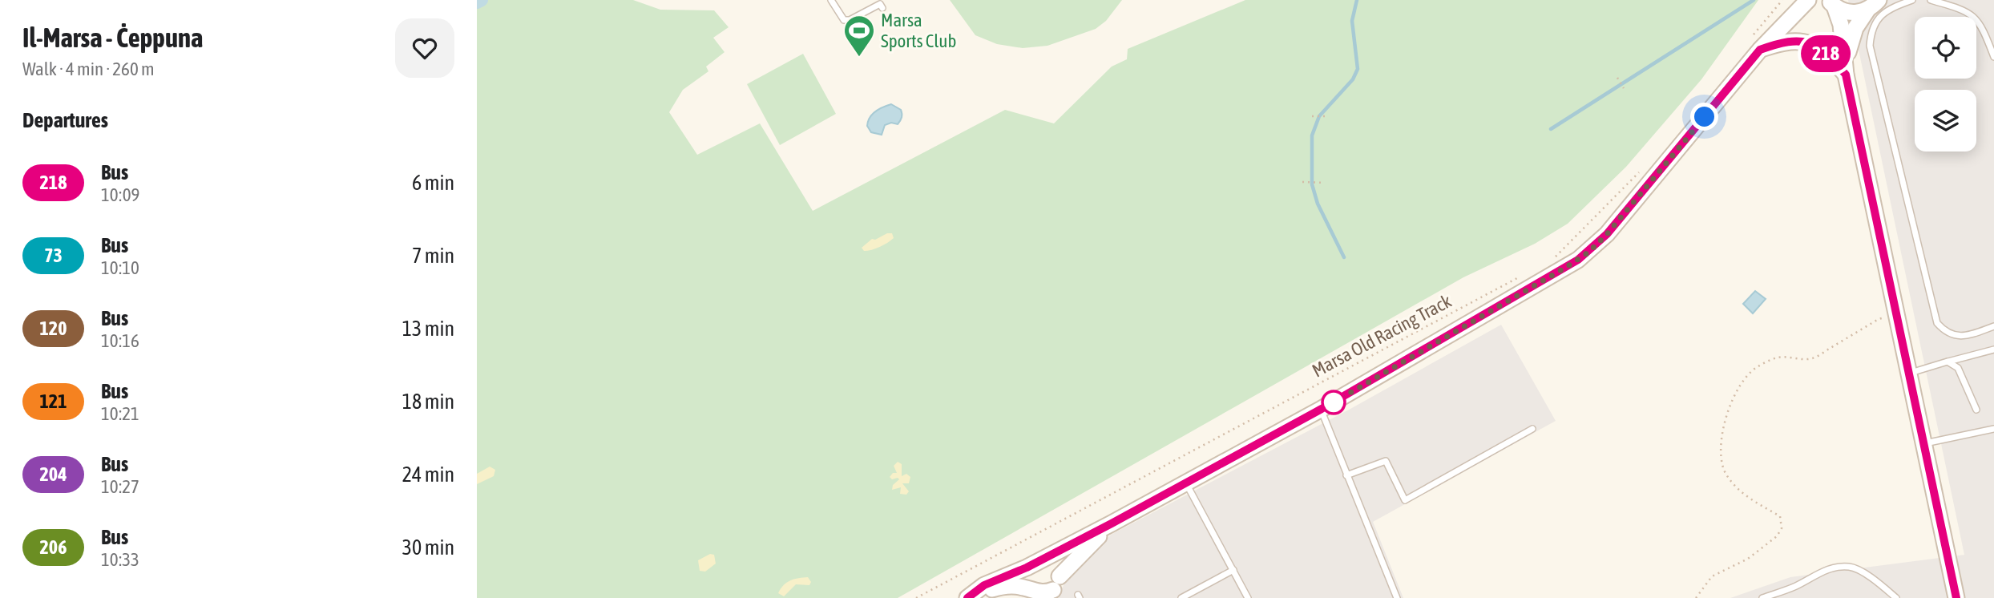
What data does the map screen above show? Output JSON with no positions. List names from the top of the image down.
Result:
{
  "streets": {
    "path": ["Marsa Old Racing Track"]
  },
  "places": {
    "sports": ["Marsa Sports Club"]
  },
  "lines": ["bus line 218"],
  "page": {
    "heading": [
      ["Il-Marsa - Ċeppuna", "Walk · 4 min · 260 m"],
      "Departures"
    ],
    "on_map": "218",
    "list": [
      {
        "mark": "218",
        "name": "Bus",
        "note": "10:09",
        "value": "6 min"
      },
      {
        "mark": "73",
        "name": "Bus",
        "note": "10:10",
        "value": "7 min"
      },
      {
        "mark": "120",
        "name": "Bus",
        "note": "10:16",
        "value": "13 min"
      },
      {
        "mark": "121",
        "name": "Bus",
        "note": "10:21",
        "value": "18 min"
      },
      {
        "mark": "204",
        "name": "Bus",
        "note": "10:27",
        "value": "24 min"
      },
      {
        "mark": "206",
        "name": "Bus",
        "note": "10:33",
        "value": "30 min"
      }
    ]
  }
}
